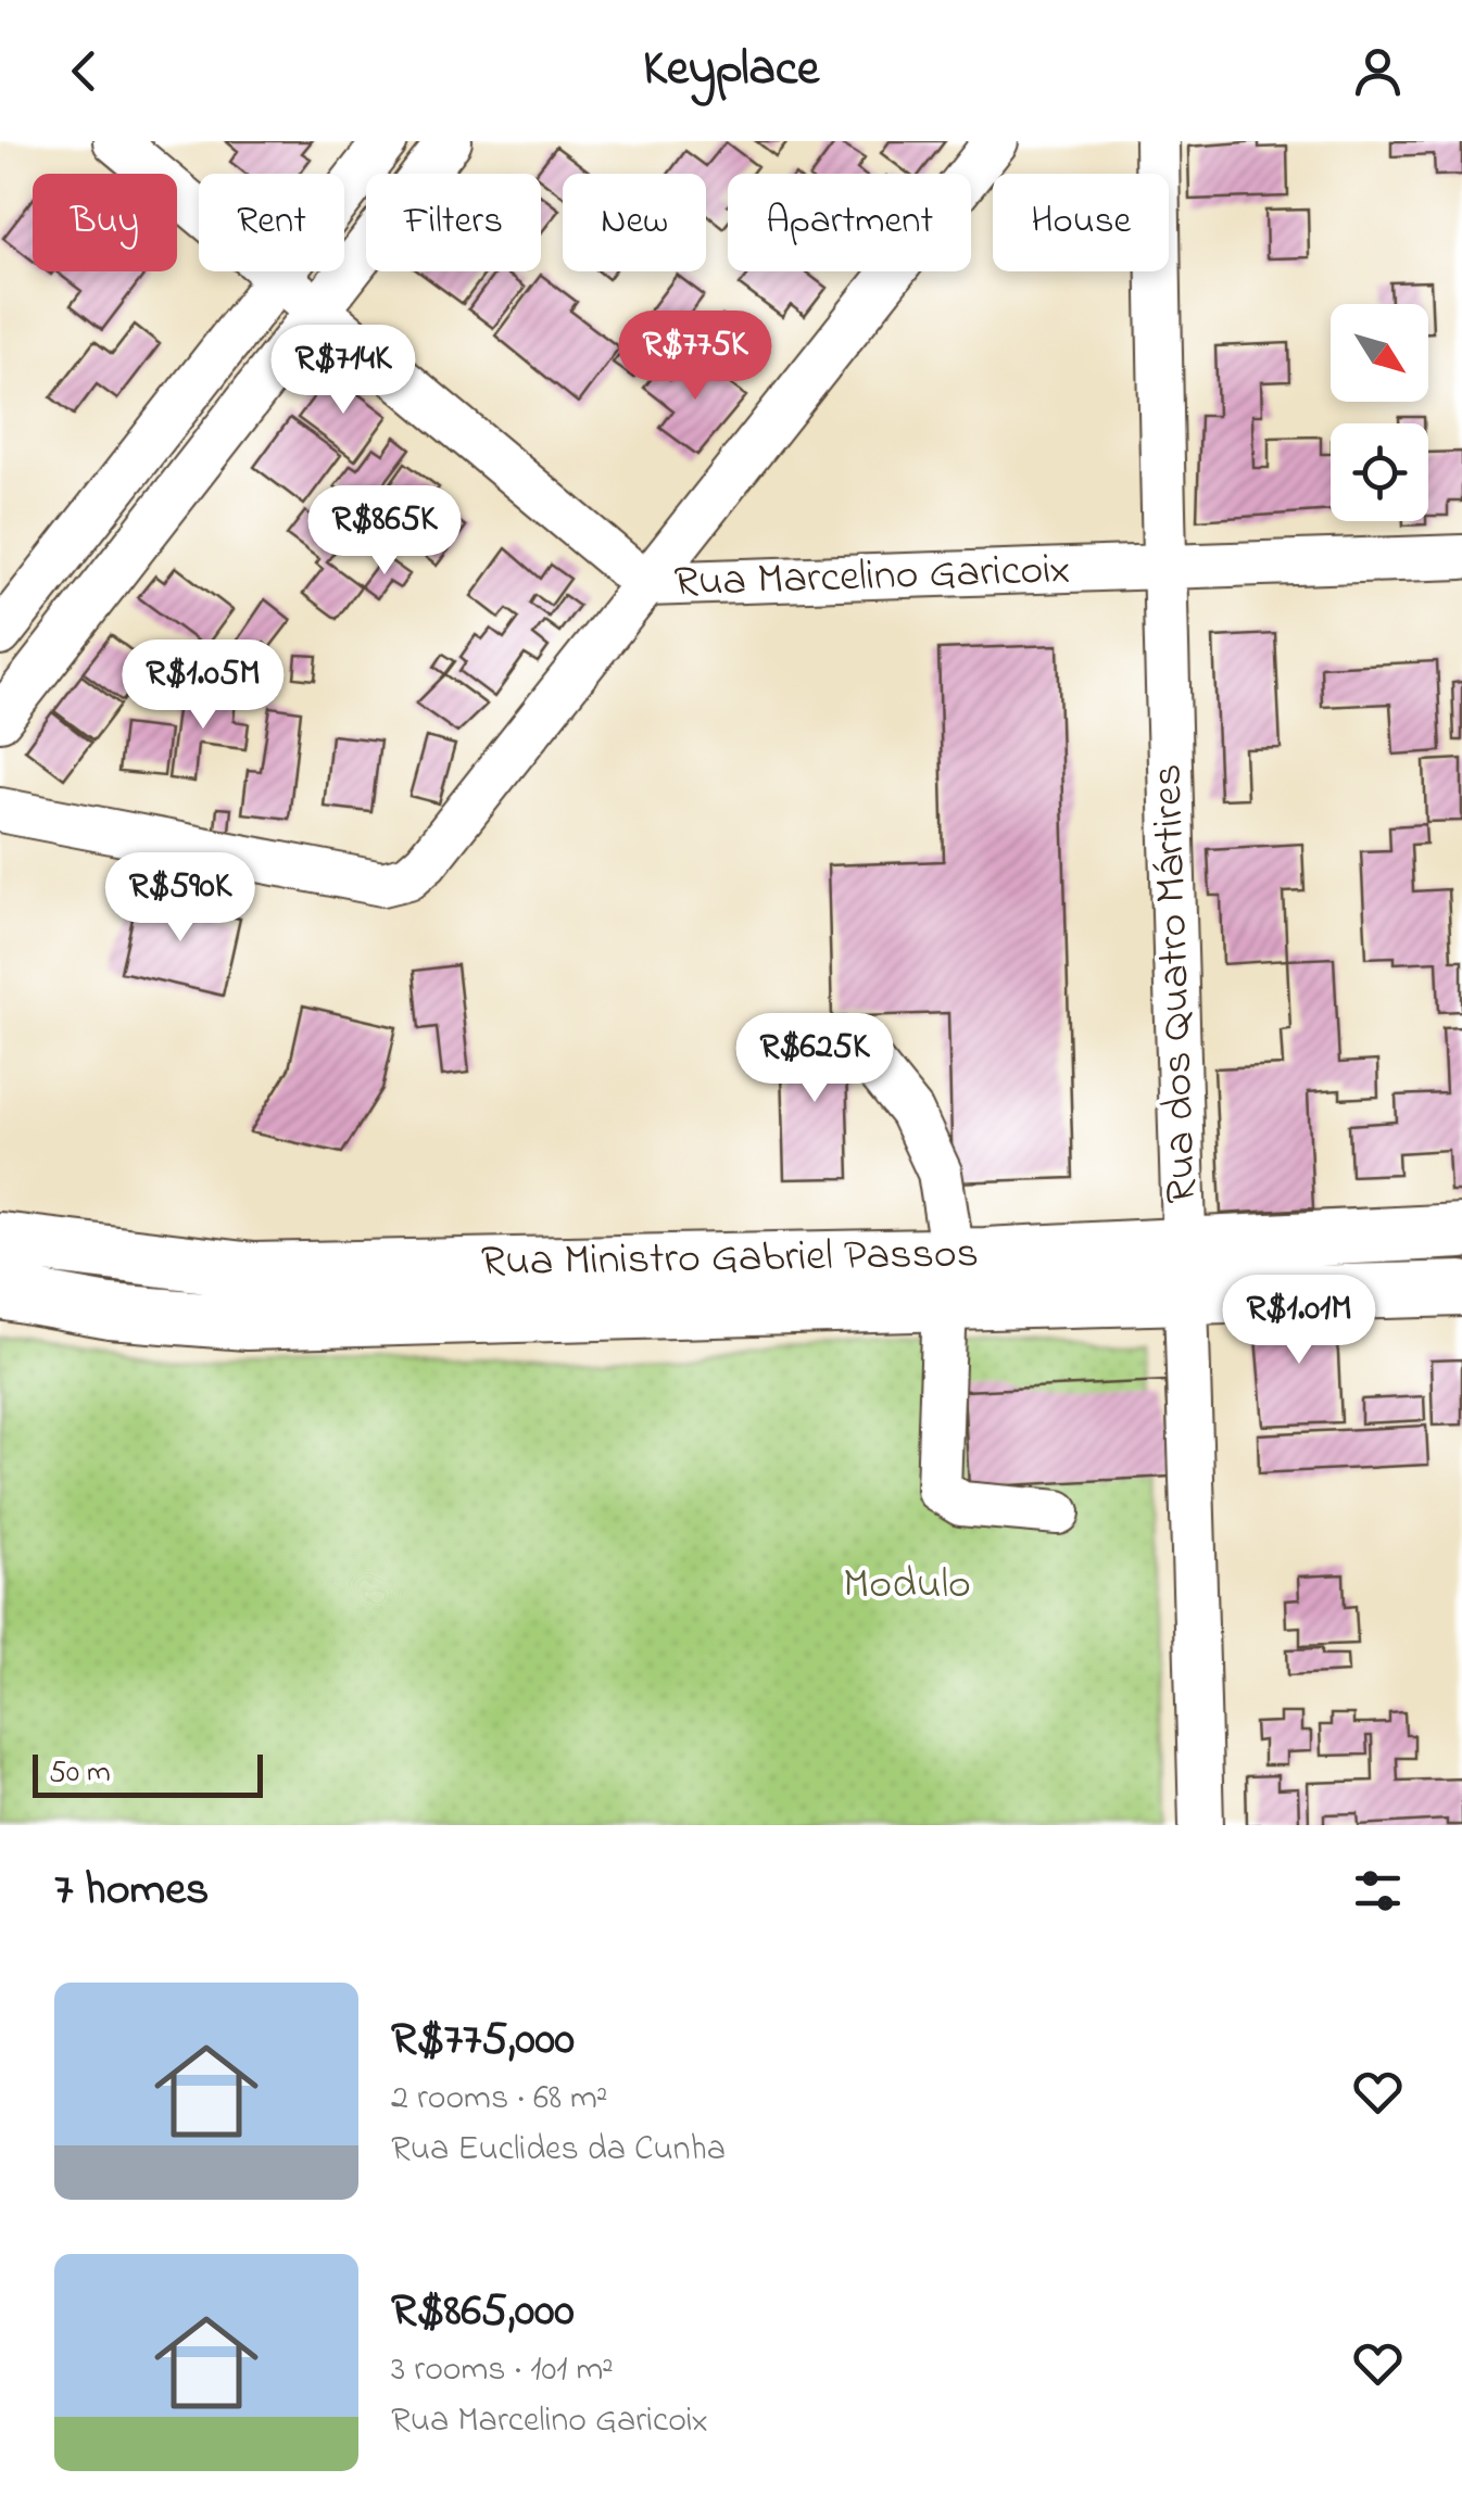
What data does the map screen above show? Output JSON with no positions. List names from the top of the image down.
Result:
{
  "streets": {
    "main road": ["Rua Ministro Gabriel Passos"],
    "street": ["Rua Marcelino Garicoix", "Rua dos Quatro Mártires"]
  },
  "crossings": [
    ["Rua Marcelino Garicoix", "Rua dos Quatro Mártires"],
    ["Rua dos Quatro Mártires", "Rua Ministro Gabriel Passos"]
  ],
  "parks": ["Modulo"],
  "scale_bar": "50 m",
  "north": "bottom right",
  "page": {
    "header": "Keyplace",
    "chip": [
      "Buy",
      "Rent",
      "Filters",
      "New",
      "Apartment",
      "House"
    ],
    "price": [
      "R$775K",
      "R$714K",
      "R$865K",
      "R$1.05M",
      "R$590K",
      "R$625K",
      "R$1.01M"
    ],
    "scale": "50 m",
    "heading": "7 homes",
    "list": [
      {
        "name": "R$775,000",
        "note": "2 rooms · 68 m² · Rua Euclides da Cunha"
      },
      {
        "name": "R$865,000",
        "note": "3 rooms · 101 m² · Rua Marcelino Garicoix"
      }
    ]
  }
}
